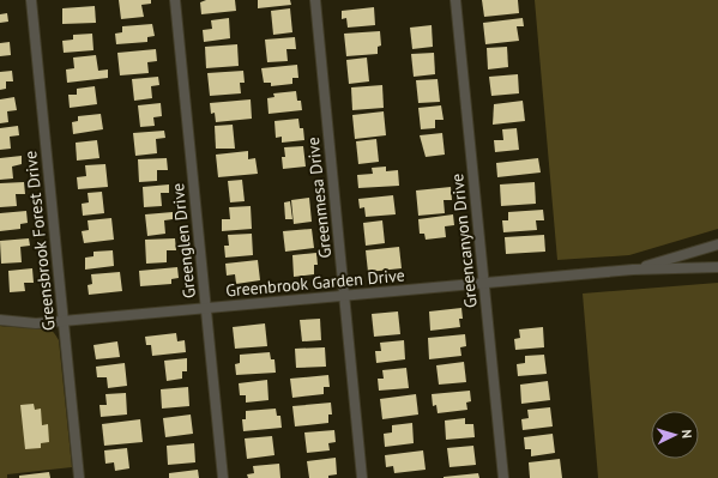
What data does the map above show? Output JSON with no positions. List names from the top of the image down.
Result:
{
  "streets": {
    "street": [
      "Greenmesa Drive",
      "Greensbrook Forest Drive",
      "Greenglen Drive",
      "Greencanyon Drive",
      "Greenbrook Garden Drive"
    ]
  },
  "crossings": [
    ["Greenmesa Drive", "Greenbrook Garden Drive"],
    ["Greensbrook Forest Drive", "Greenbrook Garden Drive"],
    ["Greenglen Drive", "Greenbrook Garden Drive"],
    ["Greencanyon Drive", "Greenbrook Garden Drive"]
  ],
  "north": "right"
}
